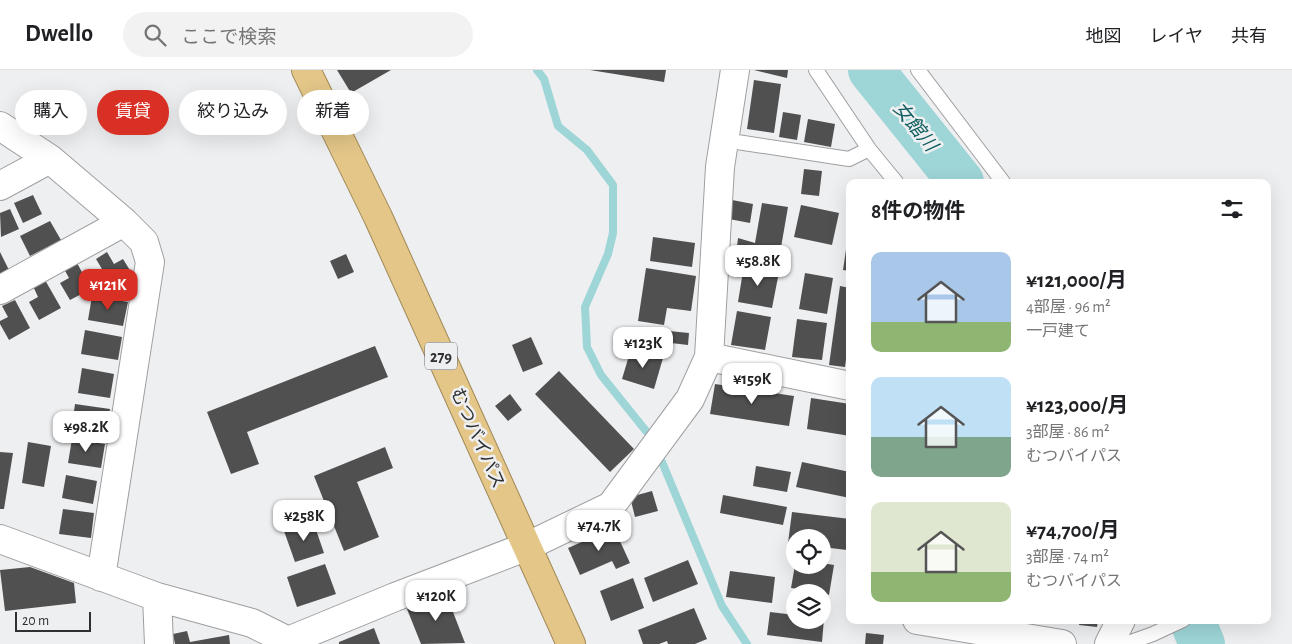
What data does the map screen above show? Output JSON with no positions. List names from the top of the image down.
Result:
{
  "streets": {
    "highway": ["279", "むつバイパス"]
  },
  "water": ["女館川"],
  "scale_bar": "20 m",
  "page": {
    "header": "Dwello",
    "search": "ここで検索",
    "nav": ["地図", "レイヤ", "共有"],
    "chip": [
      "購入",
      "賃貸",
      "絞り込み",
      "新着"
    ],
    "heading": "8件の物件",
    "list": [
      {
        "name": "¥121,000/月",
        "note": "4部屋 · 96 m² · 一戸建て"
      },
      {
        "name": "¥123,000/月",
        "note": "3部屋 · 86 m² · むつバイパス"
      },
      {
        "name": "¥74,700/月",
        "note": "3部屋 · 74 m² · むつバイパス"
      }
    ],
    "price": [
      "¥58.8K",
      "¥121K",
      "¥123K",
      "¥159K",
      "¥98.2K",
      "¥258K",
      "¥74.7K",
      "¥120K"
    ],
    "scale": "20 m"
  }
}
